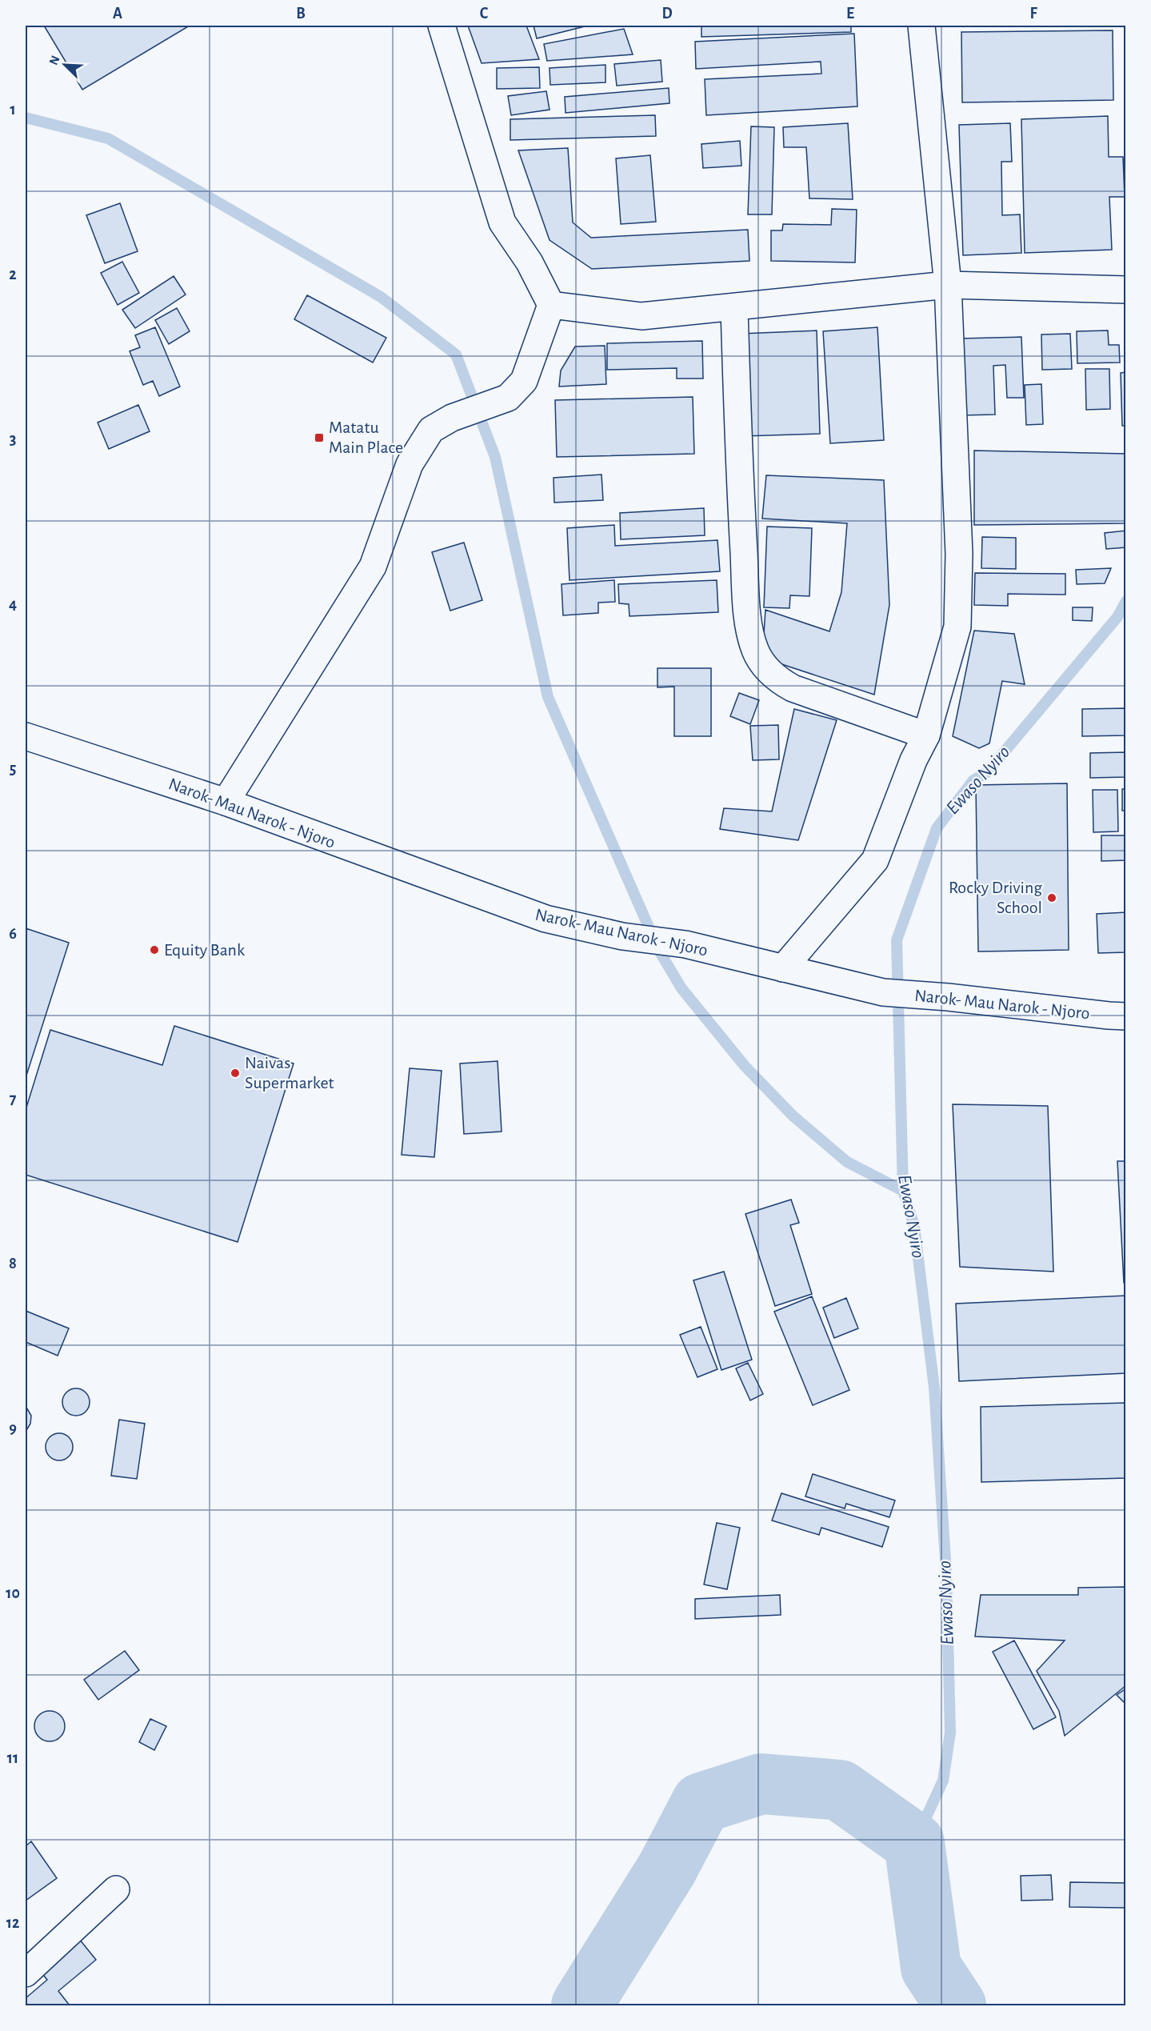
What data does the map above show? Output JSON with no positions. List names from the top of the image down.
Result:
{
  "streets": {
    "main road": ["Narok- Mau Narok - Njoro"]
  },
  "water": ["Ewaso Nyiro"],
  "places": {
    "transit": ["Matatu Main Place"],
    "other": ["Rocky Driving School", "Equity Bank", "Naivas Supermarket"]
  },
  "north": "top left",
  "grid": {
    "columns": [
      "A",
      "B",
      "C",
      "D",
      "E",
      "F"
    ],
    "rows": [
      "1",
      "2",
      "3",
      "4",
      "5",
      "6",
      "7",
      "8",
      "9",
      "10",
      "11",
      "12"
    ]
  }
}
